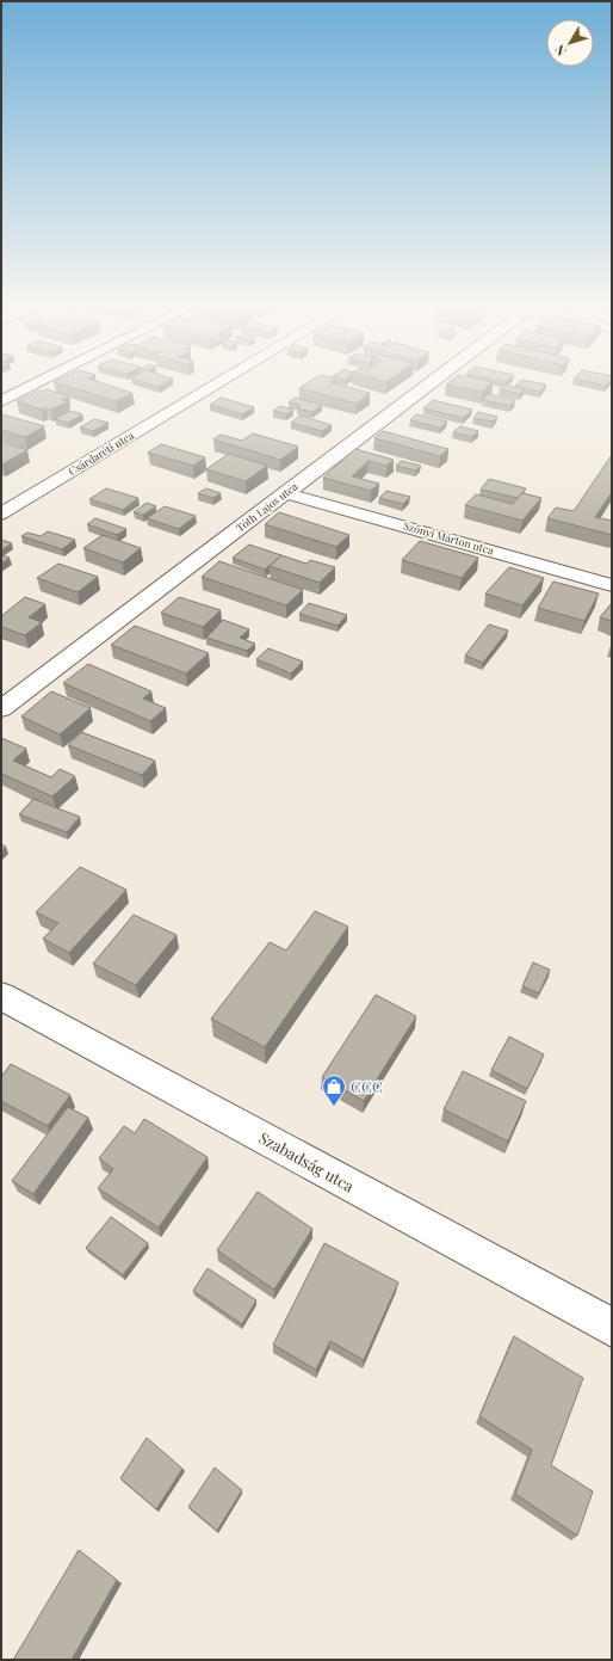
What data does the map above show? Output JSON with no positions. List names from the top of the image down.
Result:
{
  "streets": {
    "street": [
      "Csárdaréti utca",
      "Tóth Lajos utca",
      "Szőnyi Márton utca",
      "Szabadság utca"
    ]
  },
  "crossings": [
    ["Tóth Lajos utca", "Szőnyi Márton utca"]
  ],
  "places": {
    "shop": ["CCC"]
  },
  "north": "bottom left"
}
